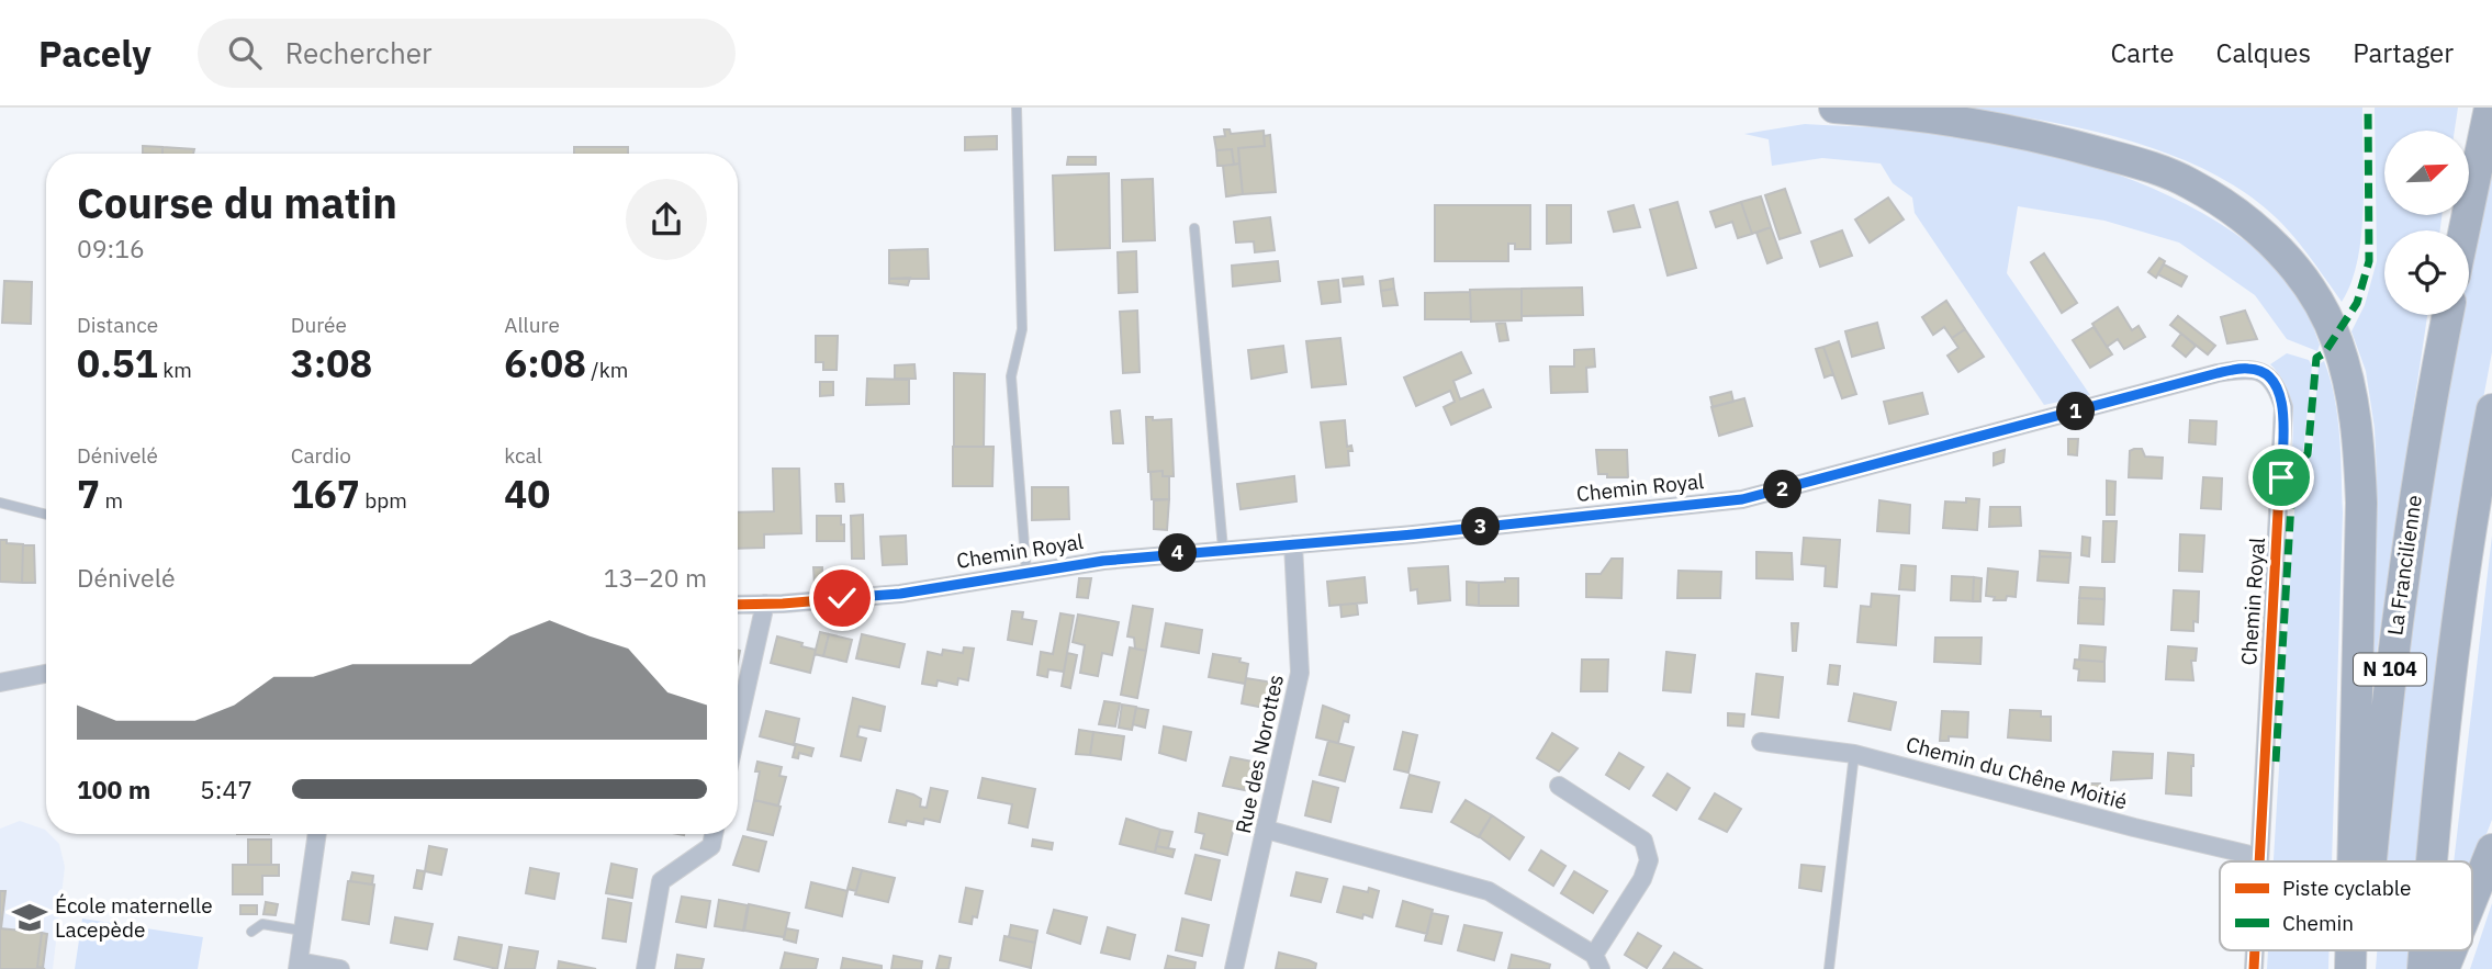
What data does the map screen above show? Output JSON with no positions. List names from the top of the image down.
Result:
{
  "streets": {
    "highway": ["La Francilienne", "N 104"],
    "street": ["Chemin Royal", "Rue des Norottes", "Chemin du Chêne Moitié"]
  },
  "crossings": [
    ["Chemin Royal", "Rue des Norottes"],
    ["Chemin Royal", "Chemin du Chêne Moitié"]
  ],
  "places": {
    "school or university": ["École maternelle Lacepède"]
  },
  "legend": ["Piste cyclable", "Chemin"],
  "north": "top right",
  "page": {
    "header": "Pacely",
    "search": "Rechercher",
    "nav": ["Carte", "Calques", "Partager"],
    "heading": ["Course du matin", "09:16"],
    "stats": [
      ["Distance", "0.51 km"],
      ["Durée", "3:08"],
      ["Allure", "6:08 /km"],
      ["Dénivelé", "7 m"],
      ["Cardio", "167 bpm"],
      ["kcal", "40"]
    ],
    "pins": [
      "1",
      "2",
      "3",
      "4"
    ],
    "chart": ["Dénivelé", "13–20 m"],
    "list": [
      {
        "name": "100 m",
        "note": "5:47"
      }
    ]
  }
}
